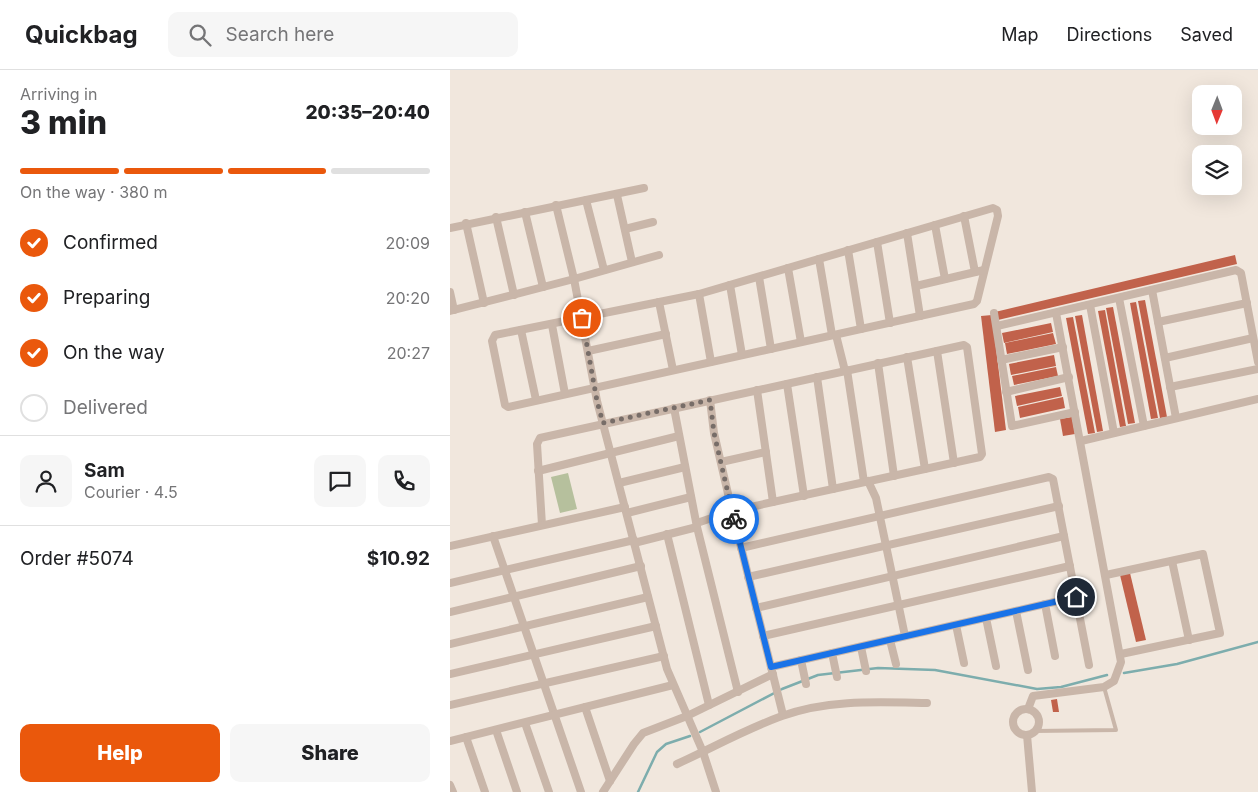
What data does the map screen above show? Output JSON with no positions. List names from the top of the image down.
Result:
{
  "north": "bottom",
  "page": {
    "header": "Quickbag",
    "search": "Search here",
    "nav": ["Map", "Directions", "Saved"],
    "heading": ["3 min", "Arriving in", "20:35–20:40"],
    "panel": [
      "Sam",
      "Courier · 4.5",
      "Order #5074",
      "$10.92"
    ],
    "bar": "On the way · 380 m",
    "list": [
      ["Confirmed", "20:09"],
      ["Preparing", "20:20"],
      ["On the way", "20:27"],
      "Delivered"
    ],
    "buttons": ["Help", "Share"]
  }
}
